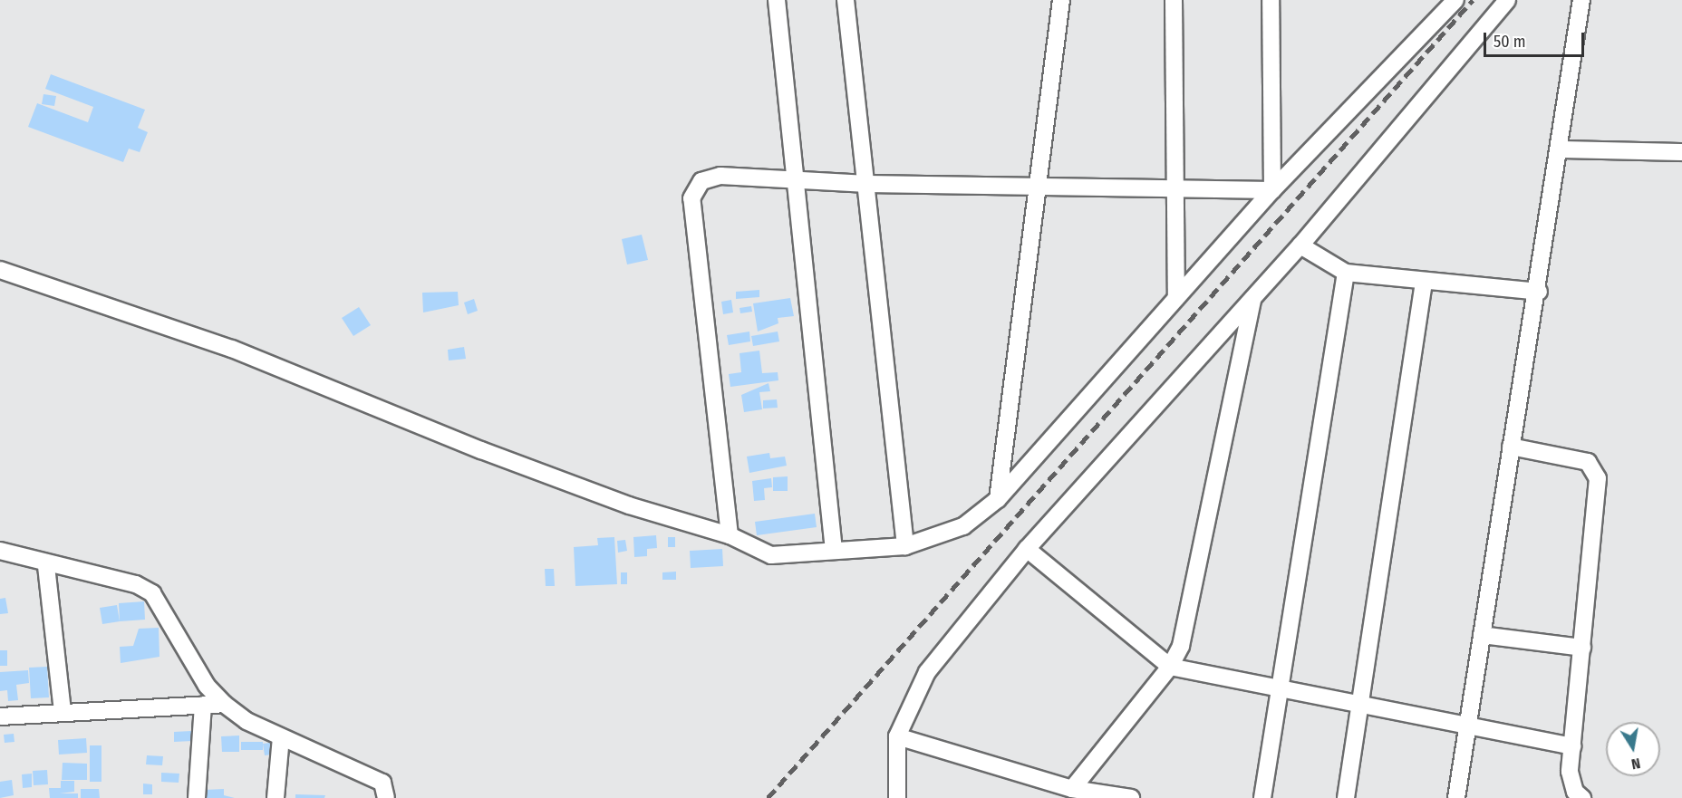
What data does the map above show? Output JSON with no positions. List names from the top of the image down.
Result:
{
  "scale_bar": "50 m",
  "north": "bottom"
}
